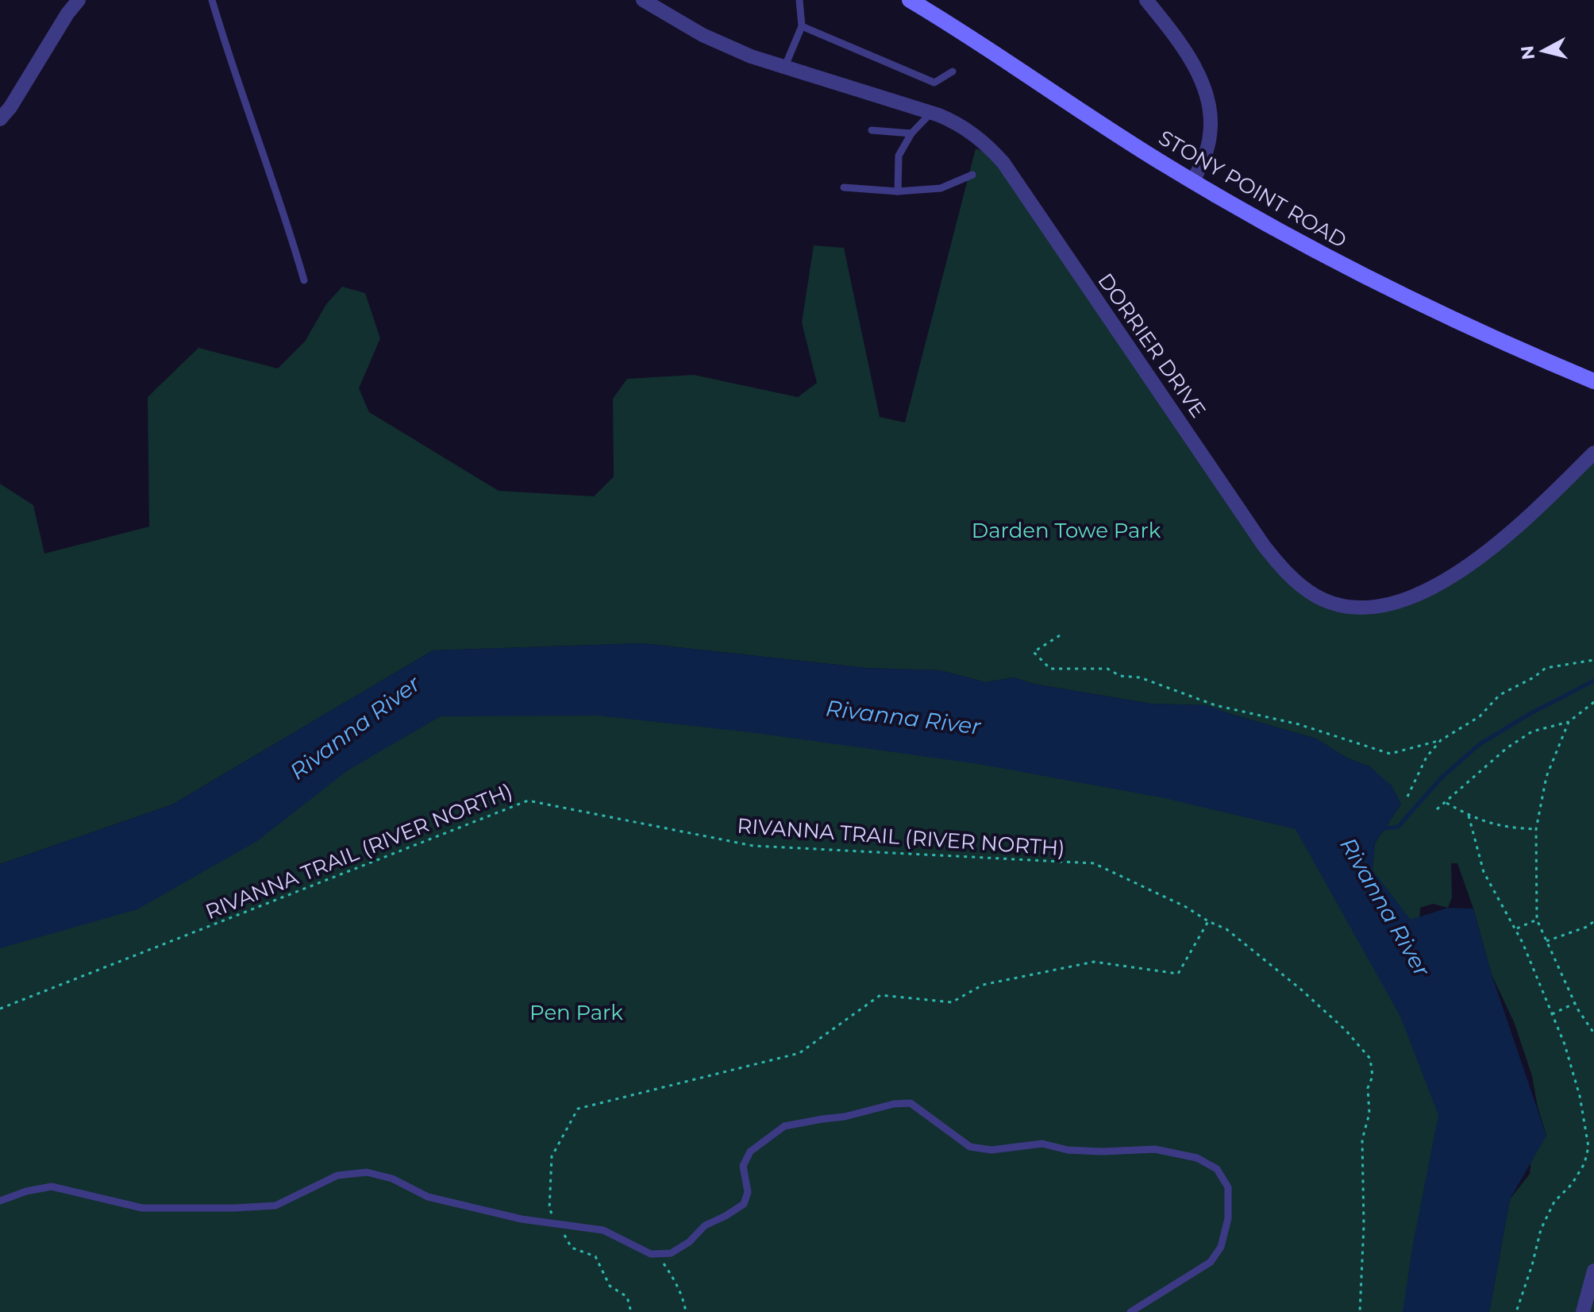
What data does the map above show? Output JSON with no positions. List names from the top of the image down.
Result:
{
  "streets": {
    "main road": ["STONY POINT ROAD"],
    "street": ["DORRIER DRIVE"],
    "path": ["RIVANNA TRAIL (RIVER NORTH)"]
  },
  "water": ["Rivanna River"],
  "parks": ["Darden Towe Park", "Pen Park"],
  "north": "left"
}
